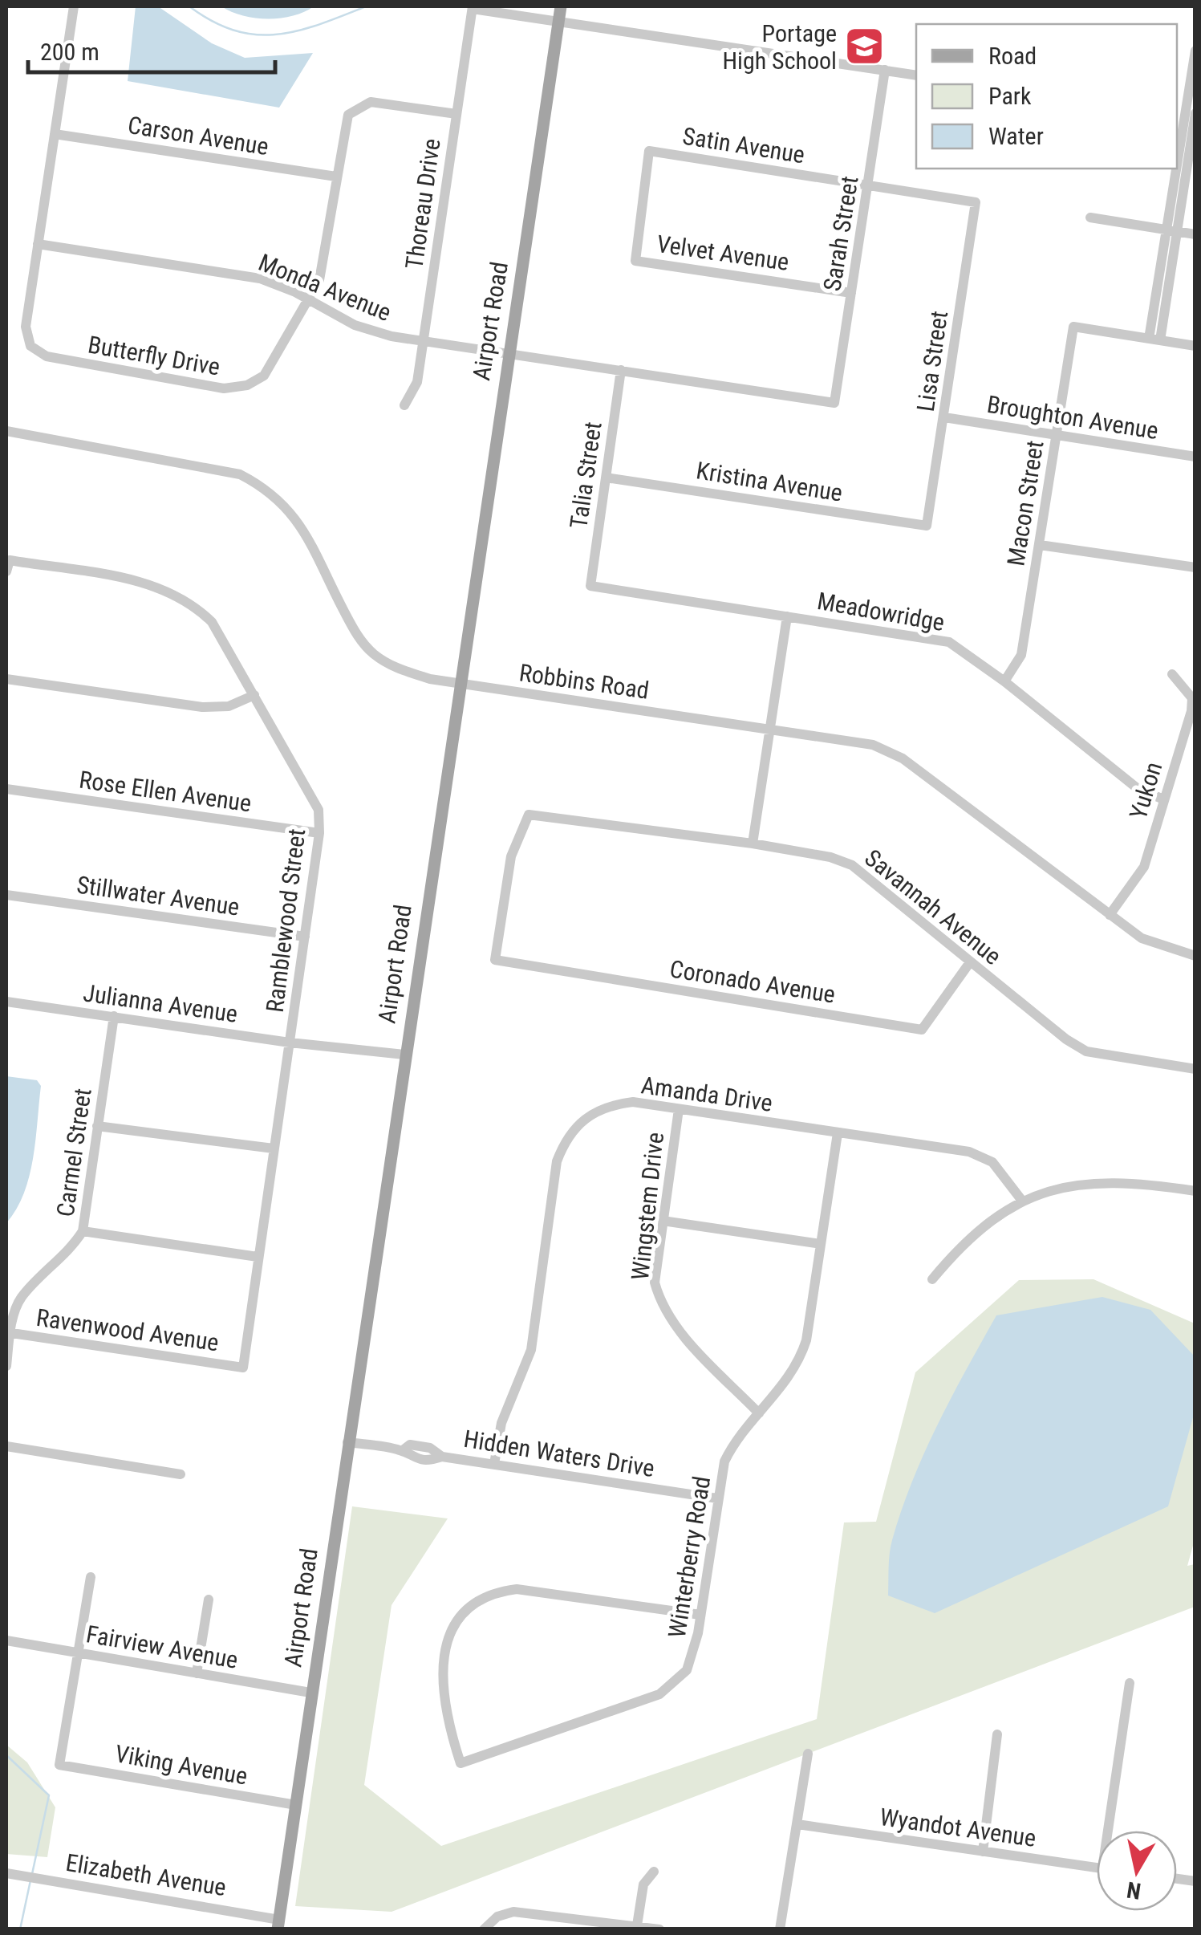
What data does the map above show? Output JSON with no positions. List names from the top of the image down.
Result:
{
  "streets": {
    "main road": ["Airport Road"],
    "street": [
      "Carson Avenue",
      "Satin Avenue",
      "Thoreau Drive",
      "Sarah Street",
      "Velvet Avenue",
      "Monda Avenue",
      "Butterfly Drive",
      "Lisa Street",
      "Broughton Avenue",
      "Talia Street",
      "Kristina Avenue",
      "Macon Street",
      "Meadowridge",
      "Robbins Road",
      "Yukon",
      "Rose Ellen Avenue",
      "Stillwater Avenue",
      "Savannah Avenue",
      "Ramblewood Street",
      "Coronado Avenue",
      "Julianna Avenue",
      "Amanda Drive",
      "Carmel Street",
      "Wingstem Drive",
      "Ravenwood Avenue",
      "Hidden Waters Drive",
      "Winterberry Road",
      "Fairview Avenue",
      "Viking Avenue",
      "Wyandot Avenue",
      "Elizabeth Avenue"
    ]
  },
  "crossings": [
    ["Carson Avenue", "Butterfly Drive"],
    ["Satin Avenue", "Sarah Street"],
    ["Satin Avenue", "Velvet Avenue"],
    ["Satin Avenue", "Lisa Street"],
    ["Thoreau Drive", "Monda Avenue"],
    ["Thoreau Drive", "Butterfly Drive"],
    ["Sarah Street", "Velvet Avenue"],
    ["Sarah Street", "Monda Avenue"],
    ["Monda Avenue", "Airport Road"],
    ["Monda Avenue", "Butterfly Drive"],
    ["Monda Avenue", "Talia Street"],
    ["Airport Road", "Robbins Road"],
    ["Airport Road", "Julianna Avenue"],
    ["Airport Road", "Hidden Waters Drive"],
    ["Airport Road", "Fairview Avenue"],
    ["Airport Road", "Viking Avenue"],
    ["Airport Road", "Elizabeth Avenue"],
    ["Lisa Street", "Broughton Avenue"],
    ["Lisa Street", "Kristina Avenue"],
    ["Broughton Avenue", "Macon Street"],
    ["Talia Street", "Kristina Avenue"],
    ["Talia Street", "Meadowridge"],
    ["Macon Street", "Meadowridge"],
    ["Meadowridge", "Yukon"],
    ["Robbins Road", "Yukon"],
    ["Rose Ellen Avenue", "Ramblewood Street"],
    ["Stillwater Avenue", "Ramblewood Street"],
    ["Savannah Avenue", "Coronado Avenue"],
    ["Ramblewood Street", "Julianna Avenue"],
    ["Ramblewood Street", "Ravenwood Avenue"],
    ["Julianna Avenue", "Carmel Street"],
    ["Amanda Drive", "Wingstem Drive"],
    ["Amanda Drive", "Hidden Waters Drive"],
    ["Amanda Drive", "Winterberry Road"],
    ["Carmel Street", "Ravenwood Avenue"],
    ["Wingstem Drive", "Winterberry Road"],
    ["Hidden Waters Drive", "Winterberry Road"],
    ["Fairview Avenue", "Viking Avenue"]
  ],
  "places": {
    "school or university": ["Portage High School"]
  },
  "legend": ["Road", "Park", "Water"],
  "scale_bar": "200 m",
  "north": "bottom"
}
